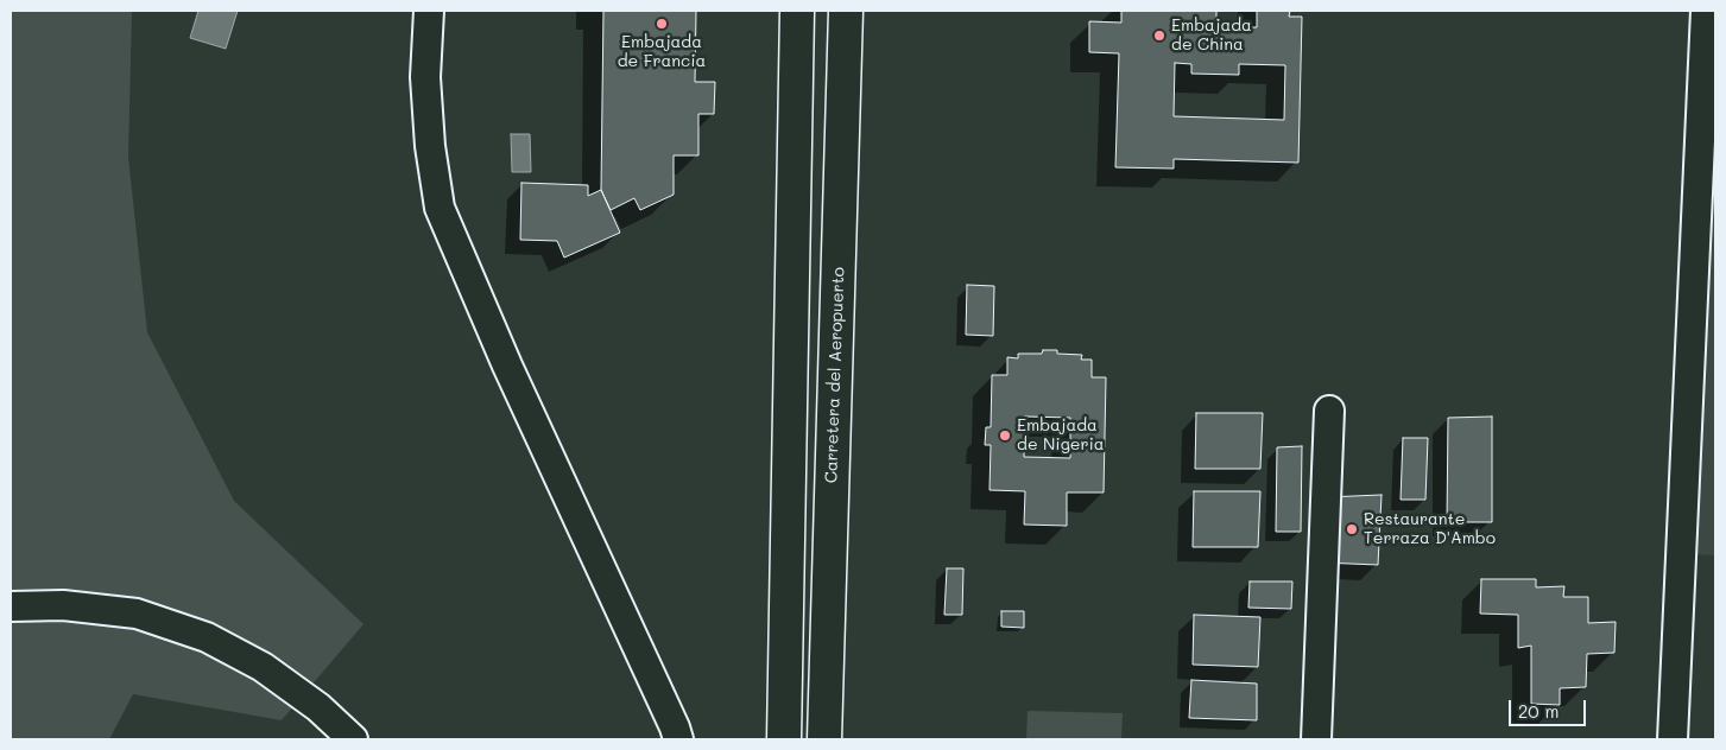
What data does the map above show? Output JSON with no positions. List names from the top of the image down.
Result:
{
  "streets": {
    "main road": ["Carretera del Aeropuerto"]
  },
  "places": [
    "Embajada de Francia",
    "Embajada de China",
    "Embajada de Nigeria",
    "Restaurante Terraza D'Ambo"
  ],
  "scale_bar": "20 m"
}
